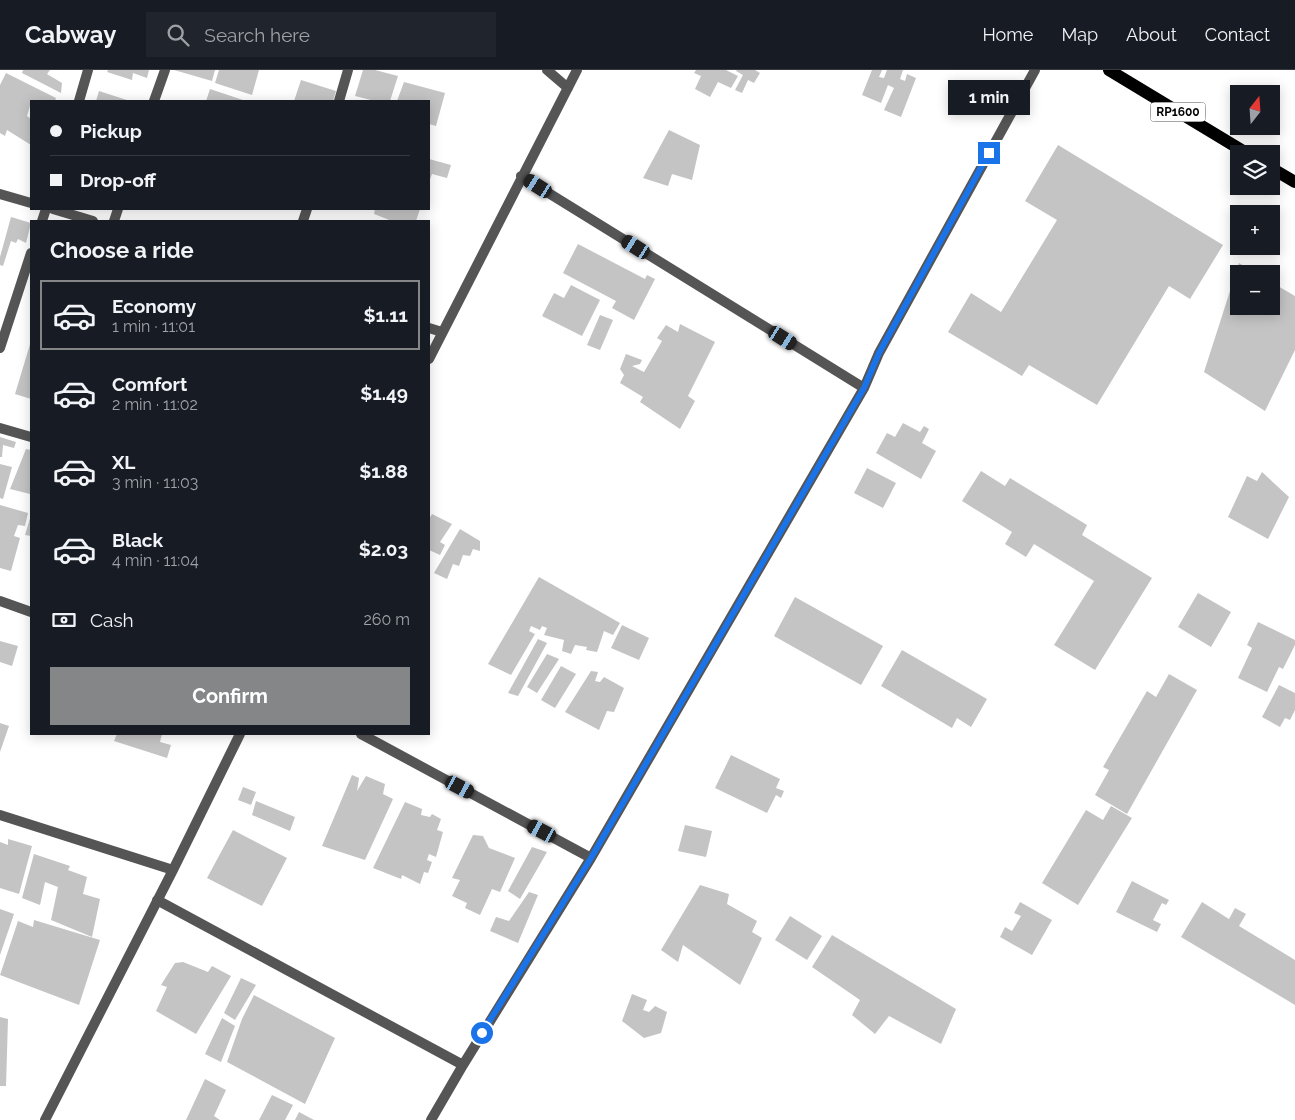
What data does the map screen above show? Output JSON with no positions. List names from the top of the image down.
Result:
{
  "streets": {
    "main road": ["RP1600"]
  },
  "north": "top",
  "page": {
    "header": "Cabway",
    "search": "Search here",
    "nav": [
      "Home",
      "Map",
      "About",
      "Contact"
    ],
    "bubble": "1 min",
    "map_buttons": ["+", "−"],
    "banner": ["Pickup", "Drop-off"],
    "heading": "Choose a ride",
    "list": [
      {
        "name": "Economy",
        "note": "1 min · 11:01",
        "value": "$1.11"
      },
      {
        "name": "Comfort",
        "note": "2 min · 11:02",
        "value": "$1.49"
      },
      {
        "name": "XL",
        "note": "3 min · 11:03",
        "value": "$1.88"
      },
      {
        "name": "Black",
        "note": "4 min · 11:04",
        "value": "$2.03"
      }
    ],
    "pay": ["Cash", "260 m"],
    "buttons": "Confirm"
  }
}
